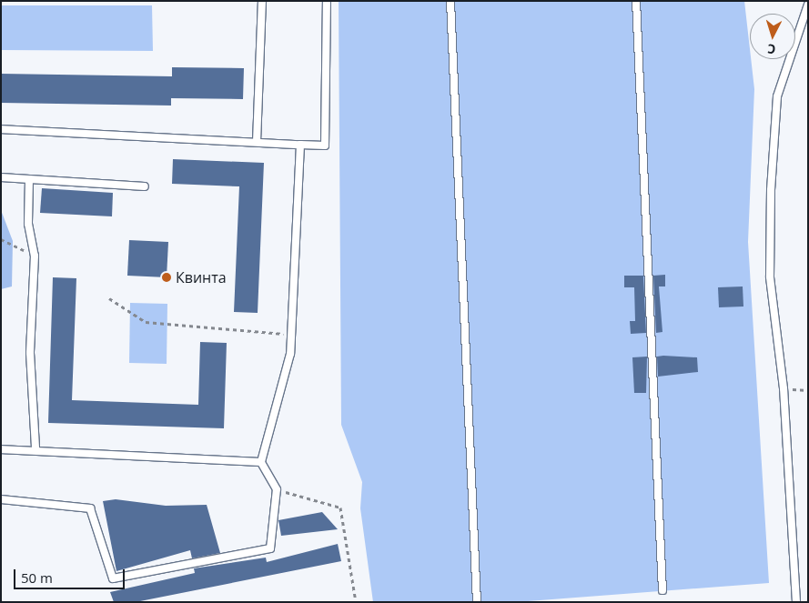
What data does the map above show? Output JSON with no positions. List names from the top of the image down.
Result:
{
  "places": ["Квинта"],
  "scale_bar": "50 m",
  "north": "bottom"
}
